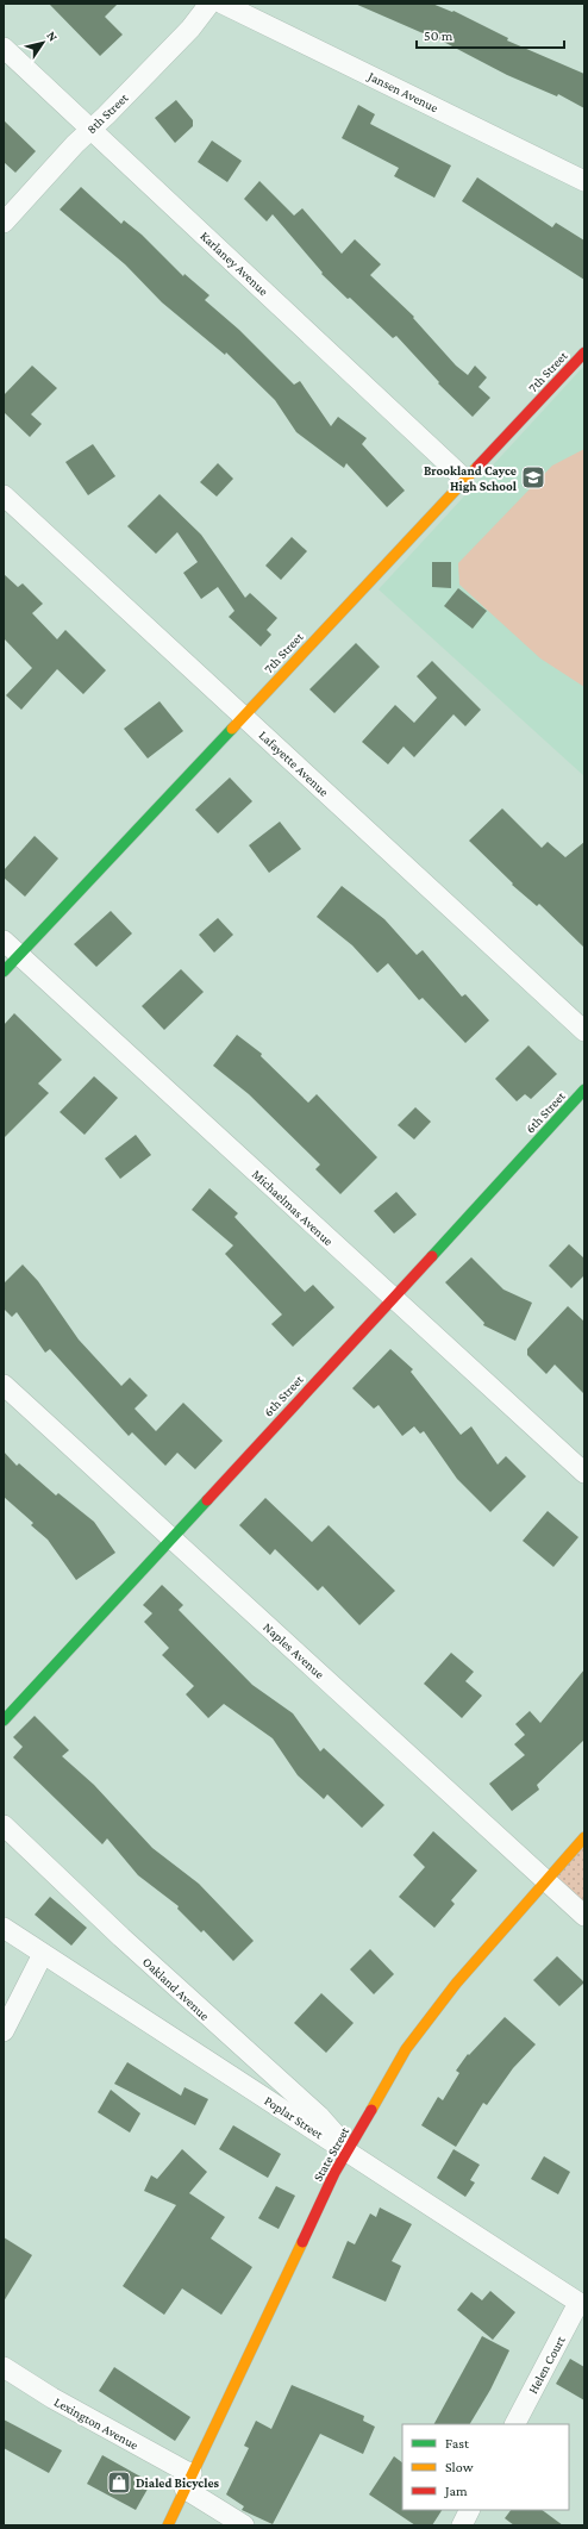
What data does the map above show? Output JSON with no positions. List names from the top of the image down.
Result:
{
  "streets": {
    "street": [
      "Jansen Avenue",
      "8th Street",
      "Karlaney Avenue",
      "7th Street",
      "Lafayette Avenue",
      "6th Street",
      "Michaelmas Avenue",
      "Naples Avenue",
      "Oakland Avenue",
      "Poplar Street",
      "State Street",
      "Helen Court",
      "Lexington Avenue"
    ]
  },
  "crossings": [
    ["8th Street", "Karlaney Avenue"],
    ["Karlaney Avenue", "7th Street"],
    ["7th Street", "Lafayette Avenue"],
    ["7th Street", "Michaelmas Avenue"],
    ["6th Street", "Michaelmas Avenue"],
    ["6th Street", "Naples Avenue"],
    ["Naples Avenue", "State Street"],
    ["Oakland Avenue", "Poplar Street"],
    ["Oakland Avenue", "State Street"],
    ["Poplar Street", "State Street"],
    ["Poplar Street", "Helen Court"],
    ["State Street", "Lexington Avenue"]
  ],
  "places": {
    "school or university": ["Brookland Cayce High School"],
    "shop": ["Dialed Bicycles"]
  },
  "legend": ["Fast", "Slow", "Jam"],
  "scale_bar": "50 m",
  "north": "top right"
}
